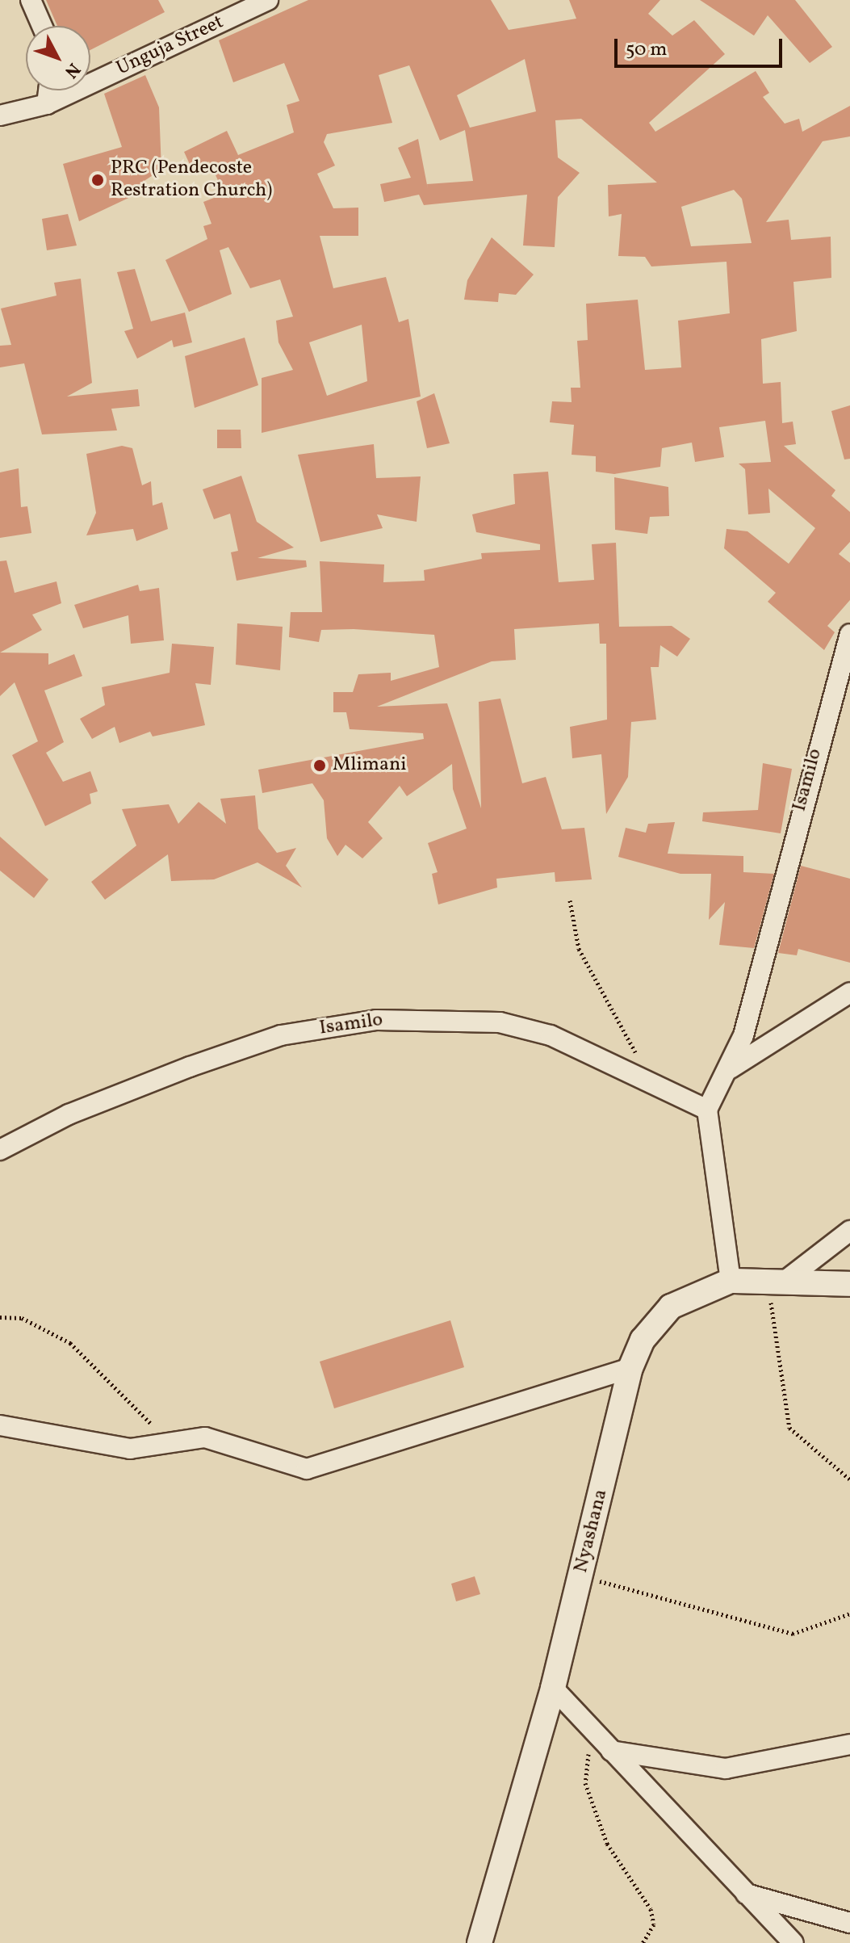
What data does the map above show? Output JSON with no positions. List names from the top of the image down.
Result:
{
  "streets": {
    "street": ["Unguja Street", "Isamilo", "Nyashana"]
  },
  "places": ["PRC (Pendecoste Restration Church)", "Mlimani"],
  "scale_bar": "50 m",
  "north": "bottom right"
}
